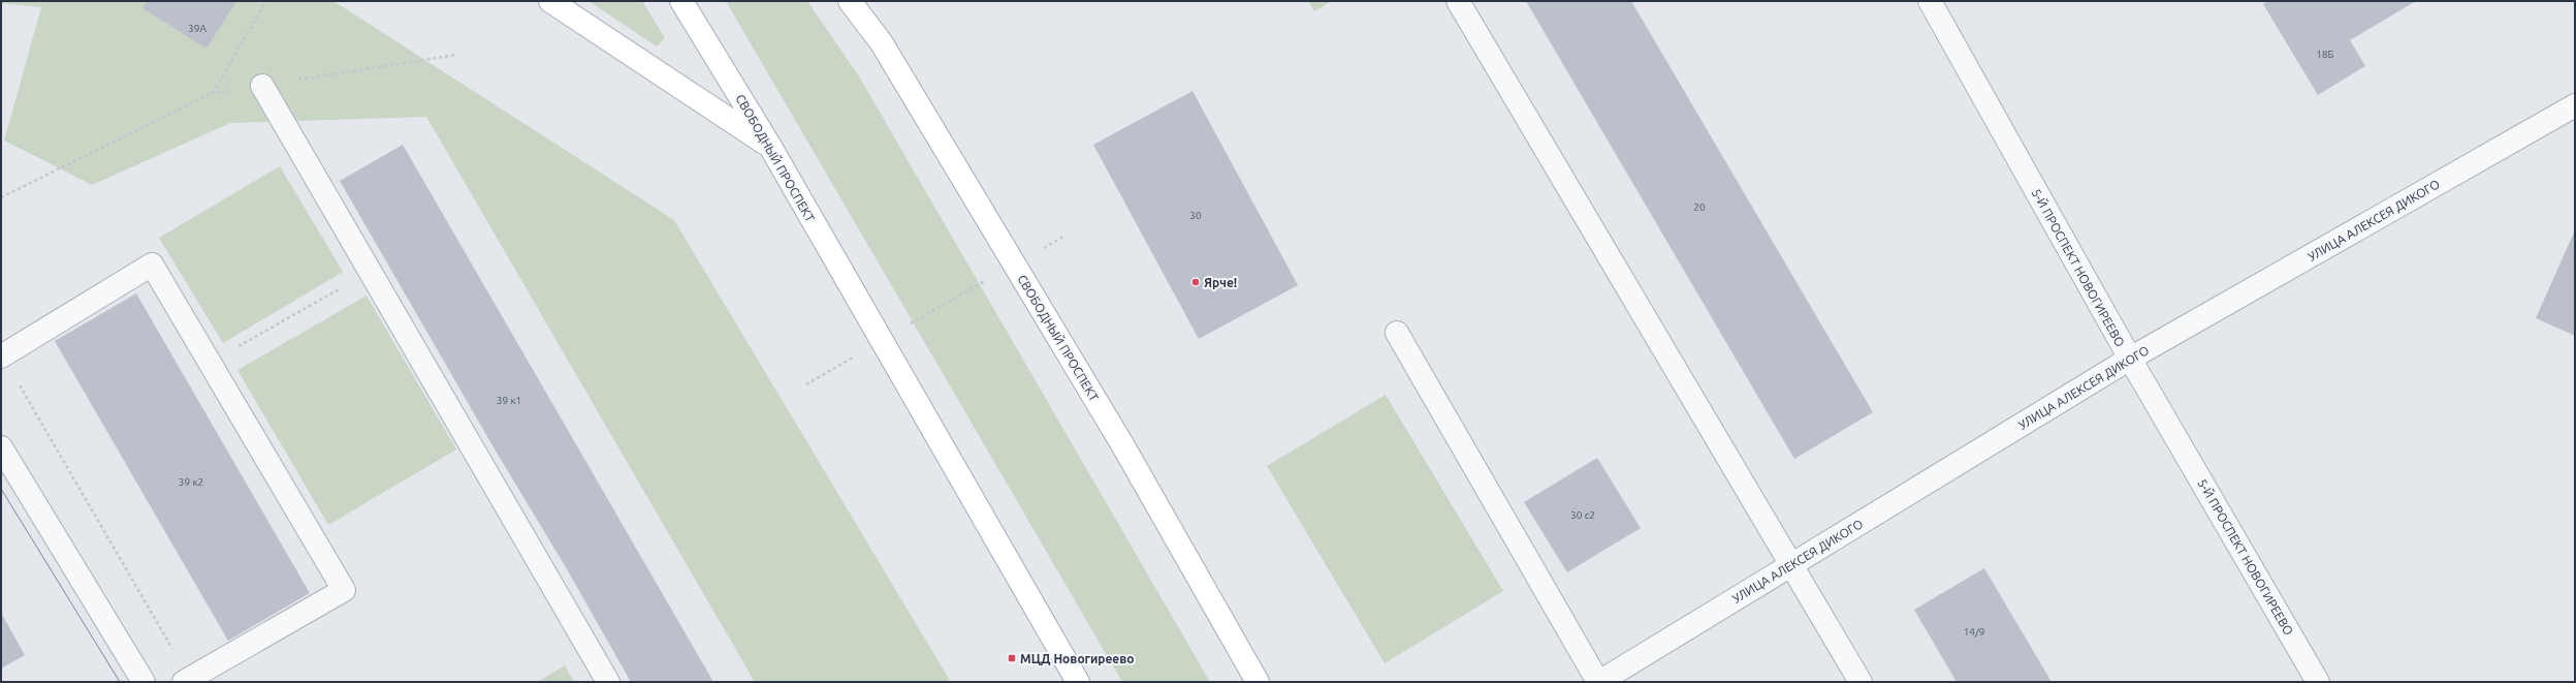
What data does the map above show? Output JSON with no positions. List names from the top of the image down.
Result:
{
  "streets": {
    "main road": ["СВОБОДНЫЙ ПРОСПЕКТ"],
    "street": ["УЛИЦА АЛЕКСЕЯ ДИКОГО", "5-Й ПРОСПЕКТ НОВОГИРЕЕВО"]
  },
  "crossings": [
    ["УЛИЦА АЛЕКСЕЯ ДИКОГО", "5-Й ПРОСПЕКТ НОВОГИРЕЕВО"]
  ],
  "places": {
    "other": ["Ярче!"],
    "transit": ["МЦД Новогиреево"]
  },
  "house_numbers": [
    "39А",
    "18Б",
    "20",
    "30",
    "39 к1",
    "39 к2",
    "30 с2",
    "14/9"
  ]
}
